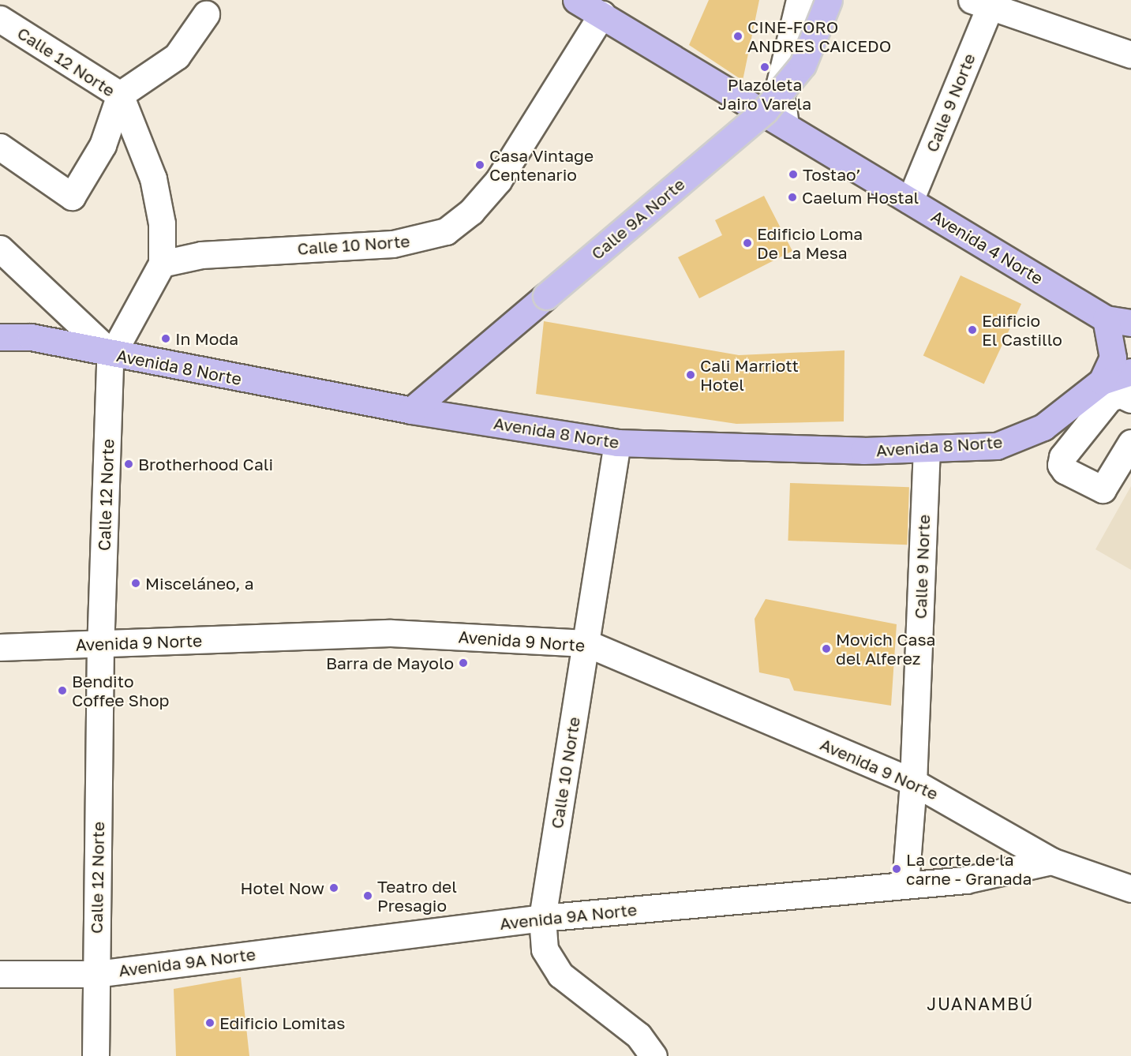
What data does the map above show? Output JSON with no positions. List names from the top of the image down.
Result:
{
  "streets": {
    "main road": ["Calle 9A Norte", "Avenida 4 Norte", "Avenida 8 Norte"],
    "street": [
      "Calle 12 Norte",
      "Calle 9 Norte",
      "Calle 10 Norte",
      "Avenida 9 Norte",
      "Avenida 9A Norte"
    ]
  },
  "crossings": [
    ["Calle 12 Norte", "Calle 10 Norte"],
    ["Calle 12 Norte", "Avenida 8 Norte"],
    ["Calle 12 Norte", "Avenida 9 Norte"],
    ["Calle 12 Norte", "Avenida 9A Norte"],
    ["Calle 9 Norte", "Avenida 4 Norte"],
    ["Calle 9 Norte", "Avenida 8 Norte"],
    ["Calle 9 Norte", "Avenida 9 Norte"],
    ["Calle 9 Norte", "Avenida 9A Norte"],
    ["Calle 9A Norte", "Avenida 8 Norte"],
    ["Calle 10 Norte", "Avenida 4 Norte"],
    ["Calle 10 Norte", "Avenida 8 Norte"],
    ["Calle 10 Norte", "Avenida 9 Norte"],
    ["Calle 10 Norte", "Avenida 9A Norte"],
    ["Avenida 4 Norte", "Avenida 8 Norte"],
    ["Avenida 9 Norte", "Avenida 9A Norte"]
  ],
  "districts": ["JUANAMBÚ"],
  "places": [
    "CINE-FORO ANDRES CAICEDO",
    "Plazoleta Jairo Varela",
    "Casa Vintage Centenario",
    "Tostao’",
    "Caelum Hostal",
    "Edificio Loma De La Mesa",
    "Edificio El Castillo",
    "In Moda",
    "Cali Marriott Hotel",
    "Brotherhood Cali",
    "Misceláneo, a",
    "Movich Casa del Alferez",
    "Barra de Mayolo",
    "Bendito Coffee Shop",
    "La corte de la carne - Granada",
    "Hotel Now",
    "Teatro del Presagio",
    "Edificio Lomitas"
  ]
}
